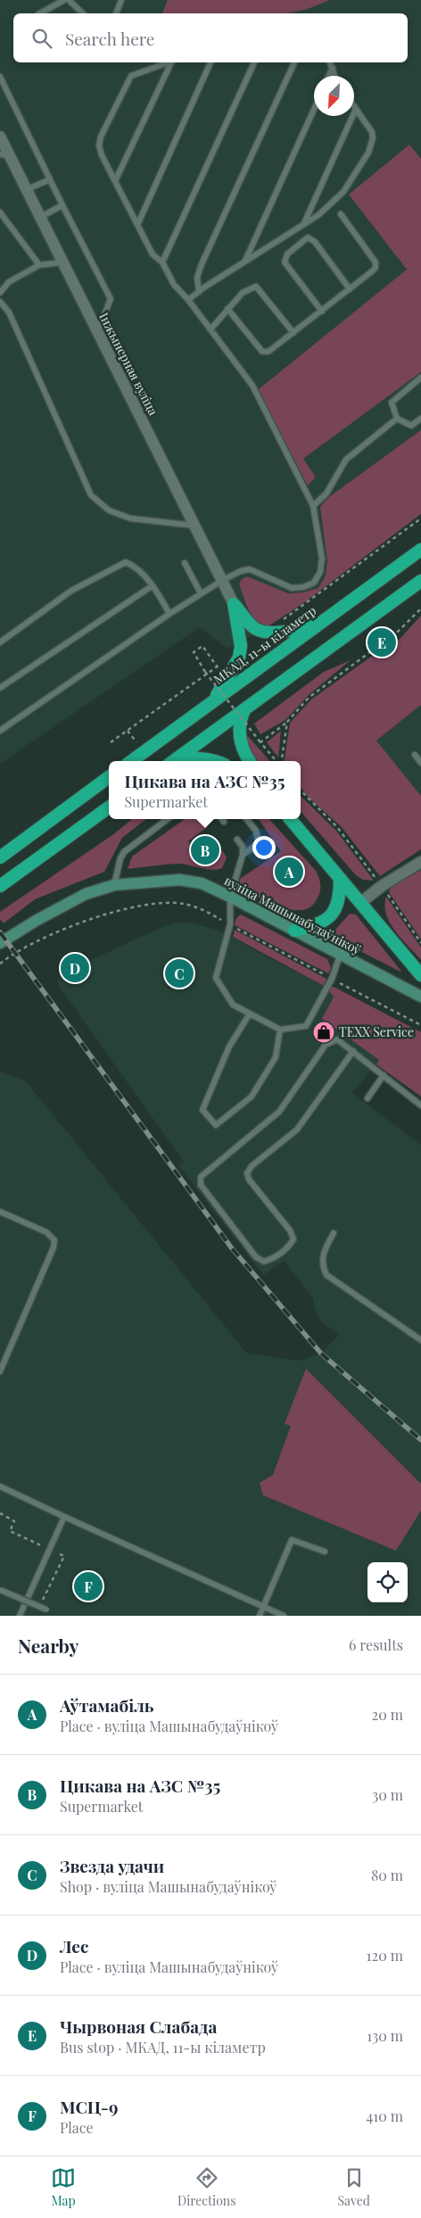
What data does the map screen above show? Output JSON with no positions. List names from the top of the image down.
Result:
{
  "streets": {
    "highway": ["МКАД, 11-ы кіламетр"],
    "main road": ["вуліца Машынабудаўнікоў"],
    "street": ["Інжынерная вуліца"]
  },
  "places": {
    "shop": ["TEXX Service"]
  },
  "north": "bottom left",
  "page": {
    "search": "Search here",
    "pins": [
      "E",
      "B",
      "A",
      "D",
      "C",
      "F"
    ],
    "popup": ["Цикава на АЗС №35", "Supermarket"],
    "heading": ["Nearby", "6 results"],
    "list": [
      {
        "mark": "A",
        "name": "Аўтамабіль",
        "note": "Place · вуліца Машынабудаўнікоў",
        "value": "20 m"
      },
      {
        "mark": "B",
        "name": "Цикава на АЗС №35",
        "note": "Supermarket",
        "value": "30 m"
      },
      {
        "mark": "C",
        "name": "Звезда удачи",
        "note": "Shop · вуліца Машынабудаўнікоў",
        "value": "80 m"
      },
      {
        "mark": "D",
        "name": "Лес",
        "note": "Place · вуліца Машынабудаўнікоў",
        "value": "120 m"
      },
      {
        "mark": "E",
        "name": "Чырвоная Слабада",
        "note": "Bus stop · МКАД, 11-ы кіламетр",
        "value": "130 m"
      },
      {
        "mark": "F",
        "name": "МСЦ-9",
        "note": "Place",
        "value": "410 m"
      }
    ],
    "nav": ["Map", "Directions", "Saved"]
  }
}
